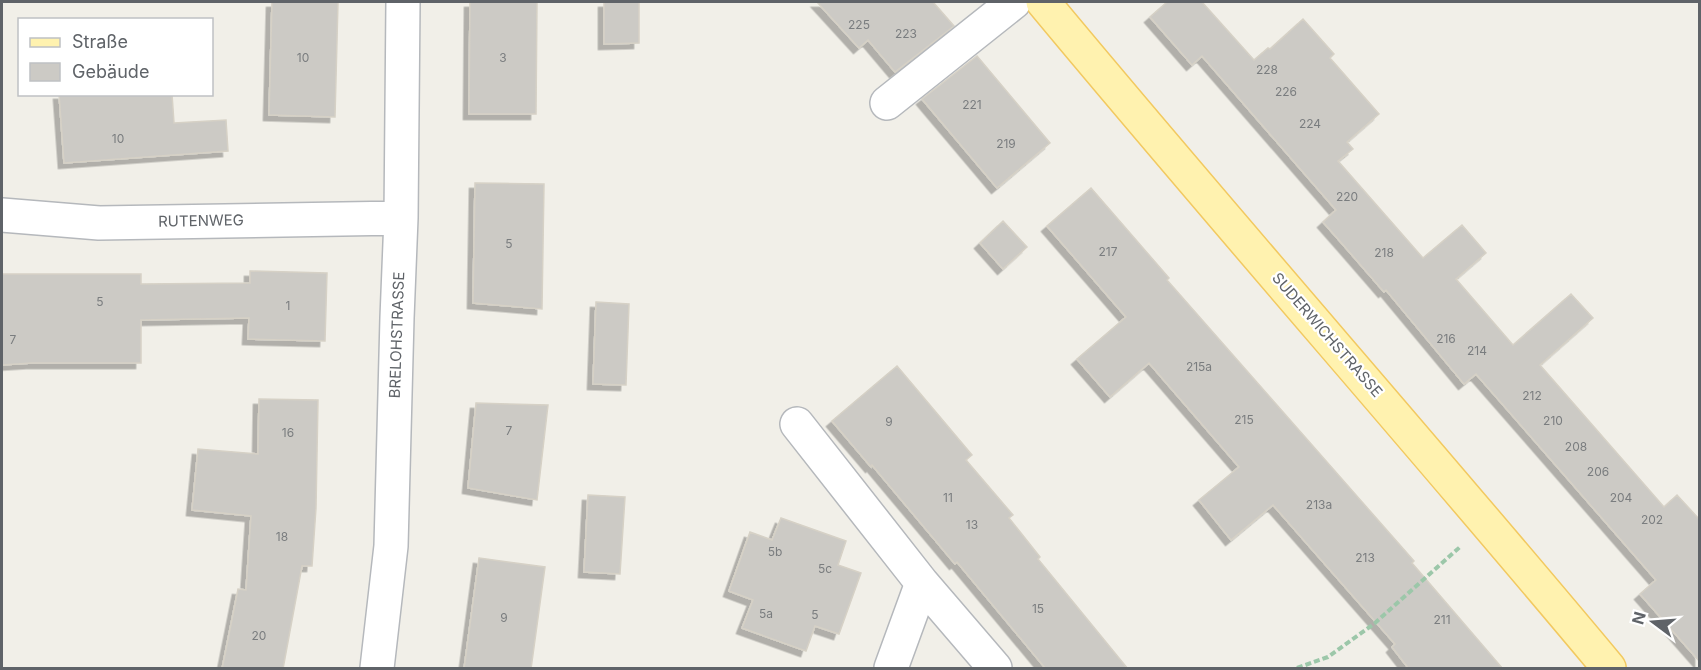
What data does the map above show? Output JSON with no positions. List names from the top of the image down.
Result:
{
  "streets": {
    "main road": ["SUDERWICHSTRASSE"],
    "street": ["RUTENWEG", "BRELOHSTRASSE"]
  },
  "crossings": [
    ["RUTENWEG", "BRELOHSTRASSE"]
  ],
  "house_numbers": [
    "225",
    "223",
    "10",
    "3",
    "228",
    "226",
    "221",
    "224",
    "10",
    "219",
    "220",
    "5",
    "217",
    "218",
    "5",
    "1",
    "216",
    "7",
    "214",
    "215a",
    "212",
    "215",
    "210",
    "9",
    "7",
    "16",
    "208",
    "206",
    "11",
    "204",
    "213a",
    "202",
    "13",
    "18",
    "5b",
    "213",
    "5c",
    "15",
    "5a",
    "5",
    "9",
    "211",
    "20"
  ],
  "legend": ["Straße", "Gebäude"],
  "north": "left"
}
